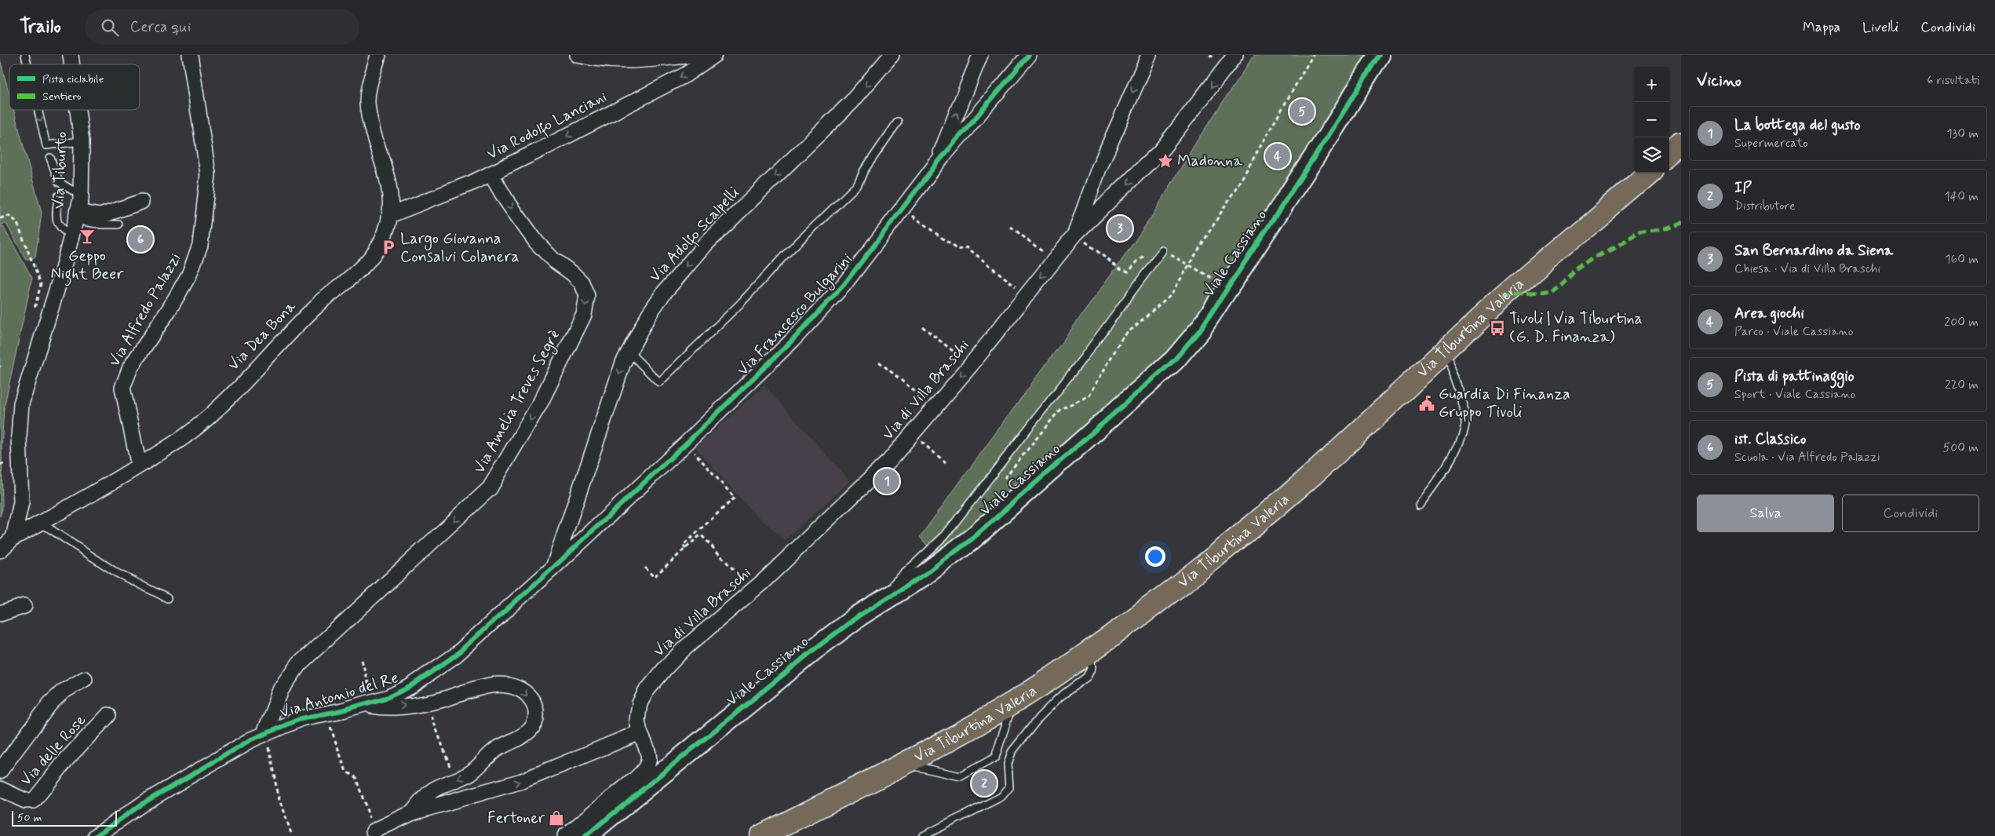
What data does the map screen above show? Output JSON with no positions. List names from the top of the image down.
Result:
{
  "streets": {
    "main road": ["Via Tiburtina Valeria"],
    "street": [
      "Via Rodolfo Lanciani",
      "Via Tiburto",
      "Via Adolfo Scalpelli",
      "Viale Cassiano",
      "Via Alfredo Palazzi",
      "Via Francesco Bulgarini",
      "Via Dea Bona",
      "Via di Villa Braschi",
      "Via Amelia Treves Segrè",
      "Via Antonio del Re",
      "Via delle Rose"
    ]
  },
  "crossings": [
    ["Via Rodolfo Lanciani", "Via Dea Bona"],
    ["Via Rodolfo Lanciani", "Via Amelia Treves Segrè"],
    ["Via Tiburto", "Via Dea Bona"],
    ["Via Adolfo Scalpelli", "Via Francesco Bulgarini"],
    ["Via Adolfo Scalpelli", "Via Antonio del Re"],
    ["Via Alfredo Palazzi", "Via Dea Bona"],
    ["Via Francesco Bulgarini", "Via Antonio del Re"],
    ["Via Amelia Treves Segrè", "Via Antonio del Re"]
  ],
  "one_way": ["Via Rodolfo Lanciani", "Via Adolfo Scalpelli", "Via Amelia Treves Segrè"],
  "places": {
    "place": ["Madonna"],
    "bar": ["Geppo Night Beer"],
    "parking": ["Largo Giovanna Consalvi Colanera"],
    "bus stop": ["Tivoli | Via Tiburtina (G. D. Finanza)"],
    "public building": ["Guardia Di Finanza Gruppo Tivoli"],
    "shop": ["Fertoner"]
  },
  "legend": ["Pista ciclabile", "Sentiero"],
  "scale_bar": "50 m",
  "page": {
    "header": "Trailo",
    "search": "Cerca qui",
    "nav": ["Mappa", "Livelli", "Condividi"],
    "heading": ["Vicino", "6 risultati"],
    "map_buttons": ["+", "−"],
    "pins": [
      "5",
      "4",
      "3",
      "6",
      "1",
      "2"
    ],
    "list": [
      {
        "mark": "1",
        "name": "La bottega del gusto",
        "note": "Supermercato",
        "value": "130 m"
      },
      {
        "mark": "2",
        "name": "IP",
        "note": "Distributore",
        "value": "140 m"
      },
      {
        "mark": "3",
        "name": "San Bernardino da Siena",
        "note": "Chiesa · Via di Villa Braschi",
        "value": "160 m"
      },
      {
        "mark": "4",
        "name": "Area giochi",
        "note": "Parco · Viale Cassiano",
        "value": "200 m"
      },
      {
        "mark": "5",
        "name": "Pista di pattinaggio",
        "note": "Sport · Viale Cassiano",
        "value": "220 m"
      },
      {
        "mark": "6",
        "name": "ist. Classico",
        "note": "Scuola · Via Alfredo Palazzi",
        "value": "500 m"
      }
    ],
    "buttons": ["Salva", "Condividi"],
    "scale": "50 m"
  }
}
